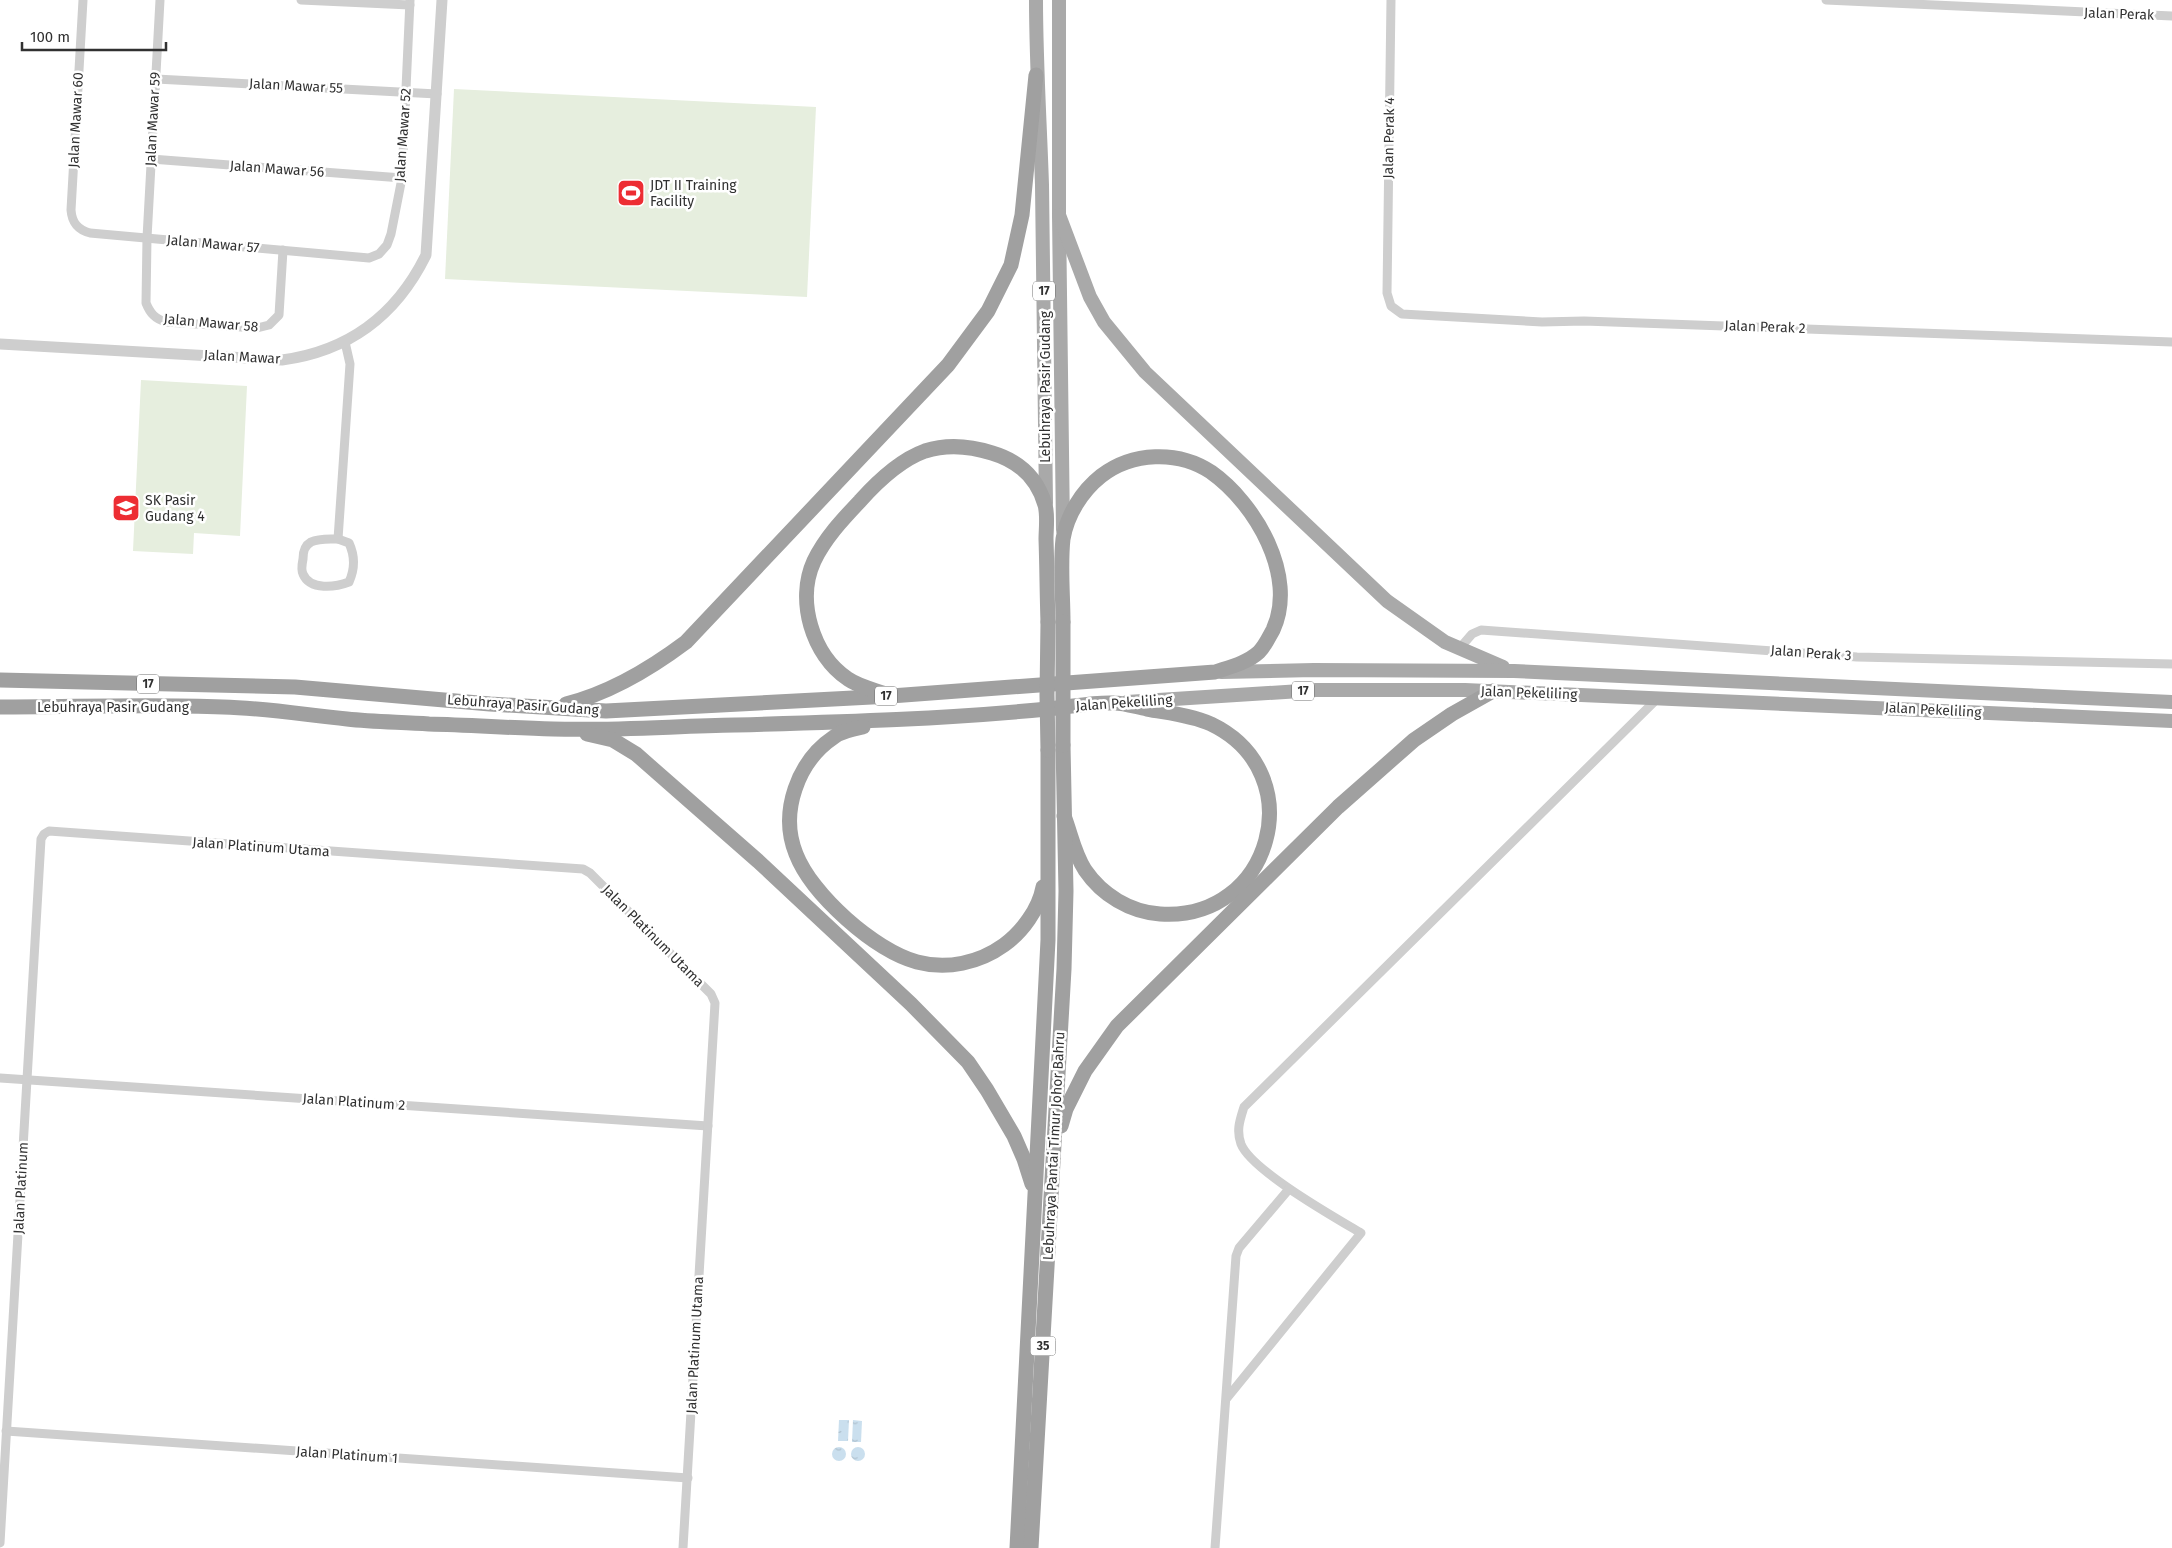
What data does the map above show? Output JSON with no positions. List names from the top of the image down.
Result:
{
  "streets": {
    "highway": [
      "17",
      "Lebuhraya Pasir Gudang",
      "Jalan Pekeliling",
      "Lebuhraya Pantai Timur Johor Bahru",
      "35"
    ],
    "street": [
      "Jalan Perak",
      "Jalan Mawar 55",
      "Jalan Mawar 59",
      "Jalan Mawar 60",
      "Jalan Mawar 52",
      "Jalan Perak 4",
      "Jalan Mawar 56",
      "Jalan Mawar 57",
      "Jalan Mawar 58",
      "Jalan Perak 2",
      "Jalan Mawar",
      "Jalan Perak 3",
      "Jalan Platinum Utama",
      "Jalan Platinum 2",
      "Jalan Platinum",
      "Jalan Platinum 1"
    ]
  },
  "crossings": [
    ["Jalan Mawar 55", "Jalan Mawar 59"],
    ["Jalan Mawar 55", "Jalan Mawar 52"],
    ["Jalan Mawar 55", "Jalan Mawar"],
    ["Jalan Mawar 59", "Jalan Mawar 56"],
    ["Jalan Mawar 59", "Jalan Mawar 57"],
    ["Jalan Mawar 59", "Jalan Mawar 58"],
    ["Jalan Mawar 60", "Jalan Mawar 57"],
    ["Jalan Mawar 52", "Jalan Mawar 56"],
    ["Jalan Mawar 52", "Jalan Mawar 57"],
    ["Jalan Perak 4", "Jalan Perak 2"],
    ["Jalan Mawar 57", "Jalan Mawar 58"],
    ["Lebuhraya Pasir Gudang", "Jalan Pekeliling"],
    ["Lebuhraya Pasir Gudang", "Lebuhraya Pantai Timur Johor Bahru"],
    ["Jalan Platinum Utama", "Jalan Platinum 2"],
    ["Jalan Platinum Utama", "Jalan Platinum"],
    ["Jalan Platinum Utama", "Jalan Platinum 1"],
    ["Jalan Platinum 2", "Jalan Platinum"],
    ["Jalan Platinum", "Jalan Platinum 1"]
  ],
  "places": {
    "sports": ["JDT II Training Facility"],
    "school or university": ["SK Pasir Gudang 4"]
  },
  "scale_bar": "100 m"
}
